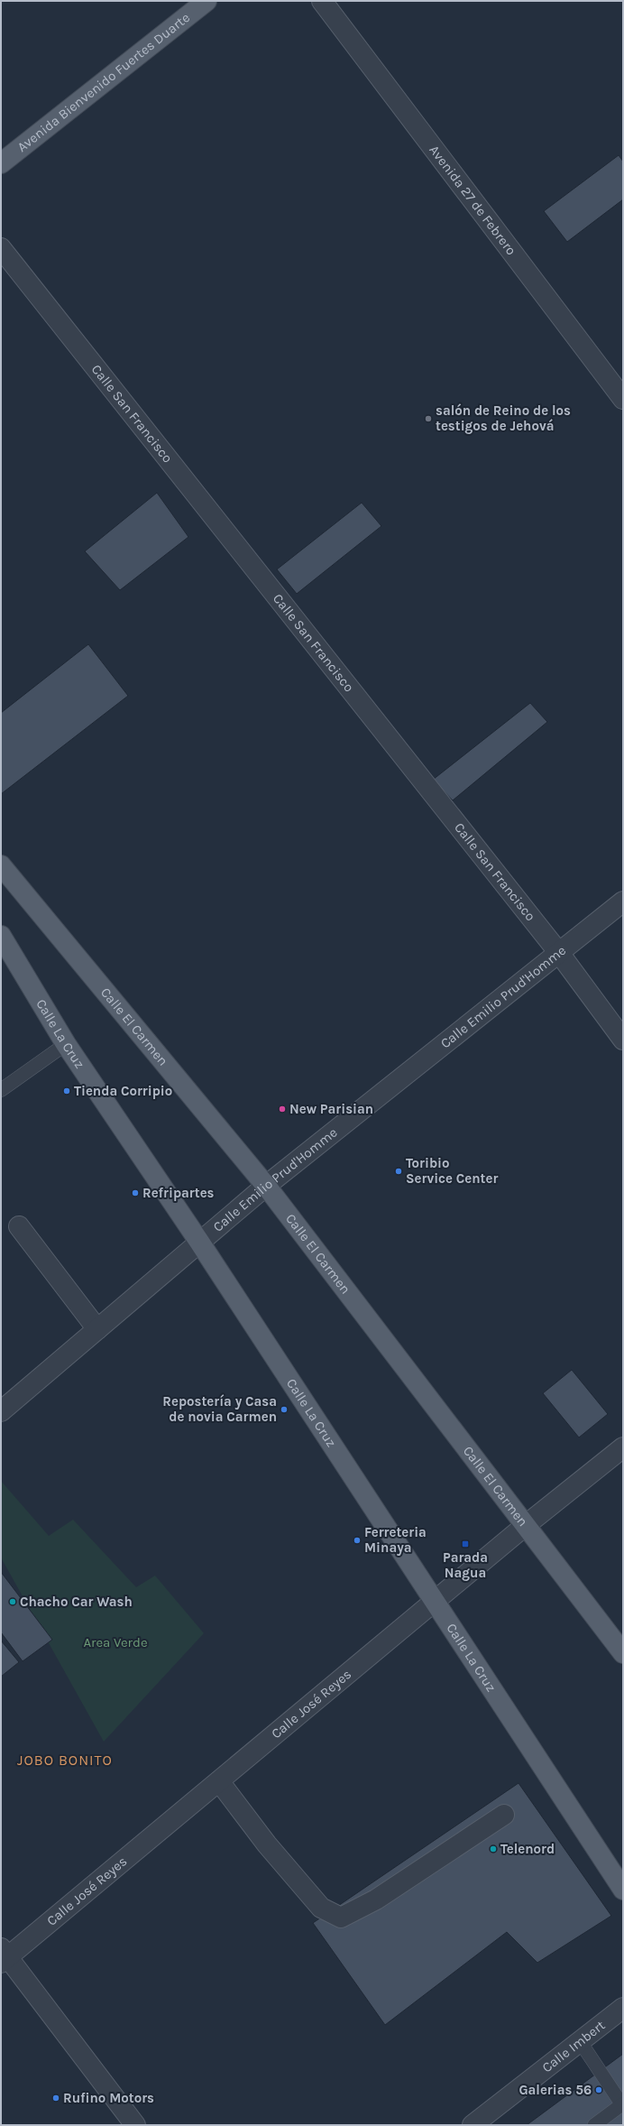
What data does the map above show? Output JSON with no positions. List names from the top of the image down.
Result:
{
  "streets": {
    "main road": ["Avenida Bienvenido Fuertes Duarte", "Calle El Carmen", "Calle La Cruz"],
    "street": [
      "Avenida 27 de Febrero",
      "Calle San Francisco",
      "Calle Emilio Prud'Homme",
      "Calle José Reyes",
      "Calle Imbert"
    ]
  },
  "crossings": [
    ["Calle San Francisco", "Calle Emilio Prud'Homme"],
    ["Calle Emilio Prud'Homme", "Calle El Carmen"],
    ["Calle Emilio Prud'Homme", "Calle La Cruz"],
    ["Calle El Carmen", "Calle José Reyes"],
    ["Calle La Cruz", "Calle José Reyes"]
  ],
  "districts": ["JOBO BONITO"],
  "parks": ["Area Verde"],
  "places": {
    "other": [
      "salón de Reino de los testigos de Jehová",
      "Tienda Corripio",
      "New Parisian",
      "Toribio Service Center",
      "Refripartes",
      "Repostería y Casa de novia Carmen",
      "Ferreteria Minaya",
      "Chacho Car Wash",
      "Telenord",
      "Galerias 56",
      "Rufino Motors"
    ],
    "transit": ["Parada Nagua"]
  }
}
